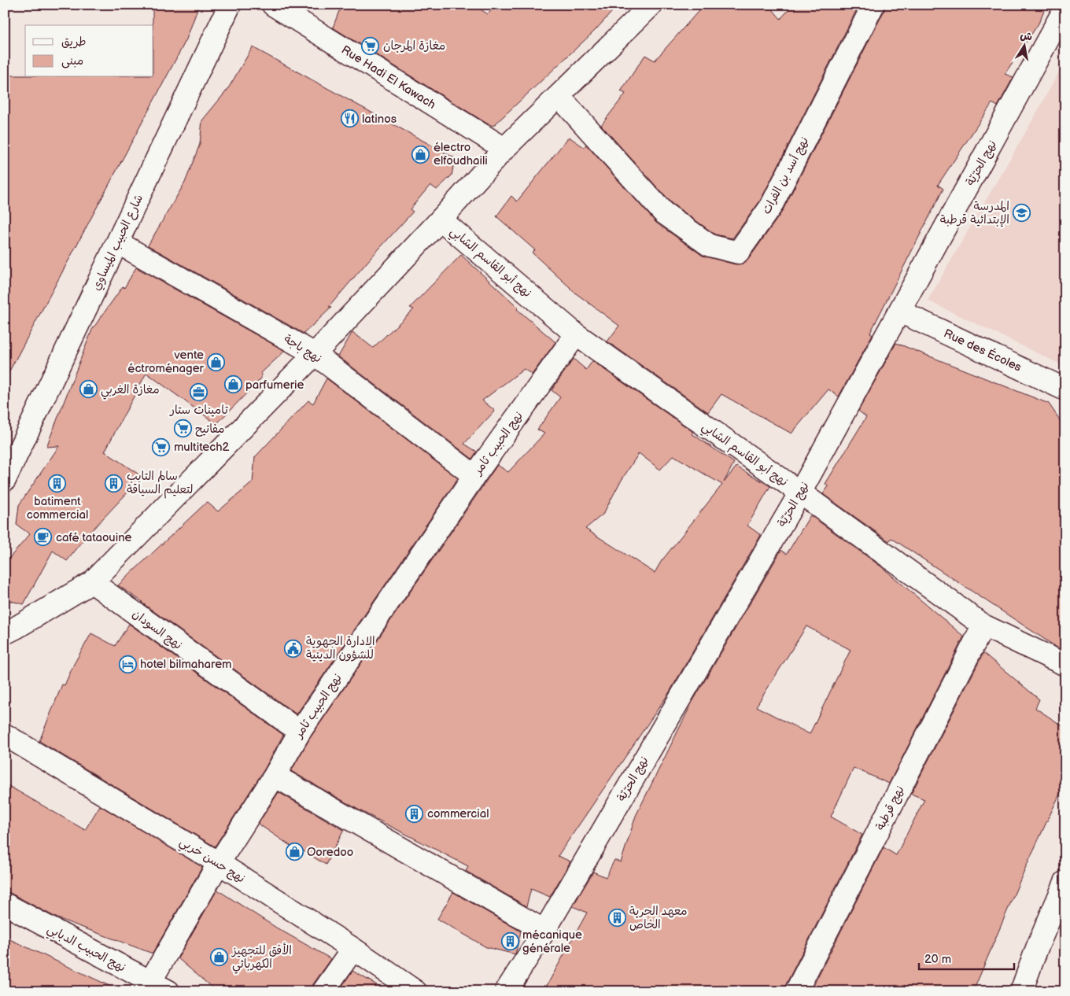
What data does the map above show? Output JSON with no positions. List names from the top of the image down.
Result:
{
  "streets": {
    "street": [
      "Rue Hadi El Kawach",
      "نهج الحرّيّة",
      "نهج أسد بن الفرات",
      "شارع الحبيب الميساوي",
      "نهج أبو القاسم الشابي",
      "نهج باجة",
      "Rue des Écoles",
      "نهج الحبيب ثامر",
      "نهج السودان",
      "نهج قرطبة",
      "نهج حسن خربي",
      "نهج الحبيب الدبابي"
    ]
  },
  "crossings": [
    ["نهج الحرّيّة", "نهج أبو القاسم الشابي"],
    ["نهج الحرّيّة", "Rue des Écoles"],
    ["شارع الحبيب الميساوي", "نهج باجة"],
    ["نهج أبو القاسم الشابي", "نهج الحبيب ثامر"],
    ["نهج أبو القاسم الشابي", "نهج قرطبة"],
    ["نهج باجة", "نهج الحبيب ثامر"],
    ["نهج الحبيب ثامر", "نهج السودان"],
    ["نهج الحبيب ثامر", "نهج حسن خربي"],
    ["نهج الحبيب ثامر", "نهج الحبيب الدبابي"]
  ],
  "places": {
    "supermarket": ["مغازة المرجان", "مفاتيح", "multitech2"],
    "restaurant": ["latinos"],
    "shop": [
      "électro elfoudhaili",
      "vente éctroménager",
      "parfumerie",
      "مغازة الغربي",
      "Ooredoo",
      "الأفق للتجهيز الكهربائي"
    ],
    "school or university": ["المدرسة الإبتدائية قرطبة"],
    "office": ["تامينات ستار"],
    "building": [
      "batiment commercial",
      "سالم التايب لتعليم السياقة",
      "commercial",
      "معهد الحرية الخاص",
      "mécanique générale"
    ],
    "cafe": ["café tataouine"],
    "public building": ["الادارة الجهوية للشؤون الدينية"],
    "hotel": ["hotel bilmaharem"]
  },
  "legend": ["طريق", "مبنى"],
  "scale_bar": "20 m",
  "north": "top"
}
